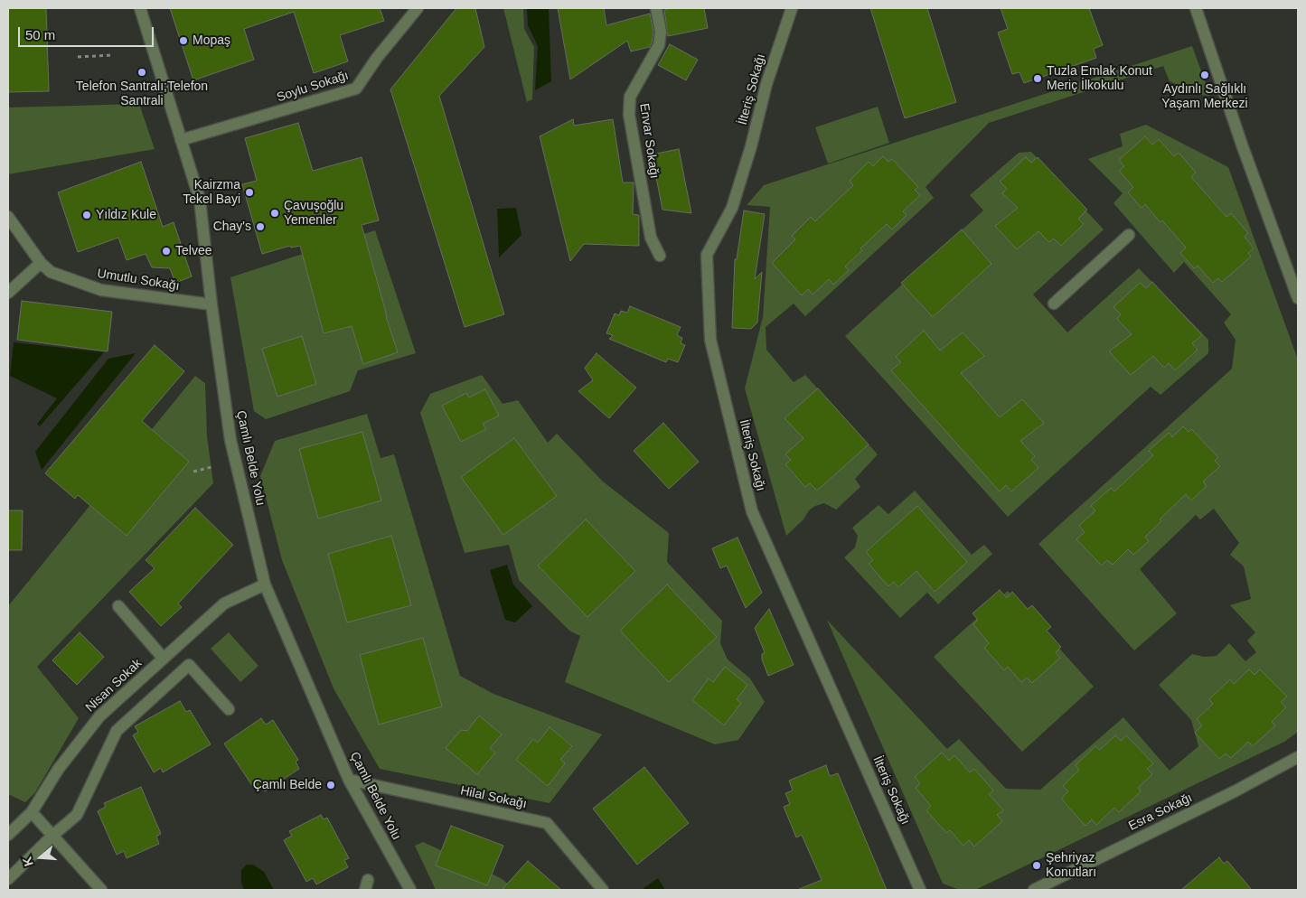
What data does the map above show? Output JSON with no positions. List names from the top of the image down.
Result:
{
  "streets": {
    "street": [
      "Soylu Sokağı",
      "İlteriş Sokağı",
      "Envar Sokağı",
      "Umutlu Sokağı",
      "Çamlı Belde Yolu",
      "Nisan Sokak",
      "Hilal Sokağı",
      "Esra Sokağı"
    ]
  },
  "crossings": [
    ["Soylu Sokağı", "Çamlı Belde Yolu"],
    ["Umutlu Sokağı", "Çamlı Belde Yolu"],
    ["Çamlı Belde Yolu", "Nisan Sokak"],
    ["Çamlı Belde Yolu", "Hilal Sokağı"]
  ],
  "places": [
    "Mopaş",
    "Telefon Santralı;Telefon Santrali",
    "Aydınlı Sağlıklı Yaşam Merkezi",
    "Tuzla Emlak Konut Meriç İlkokulu",
    "Kairzma Tekel Bayi",
    "Çavuşoğlu Yemenler",
    "Yıldız Kule",
    "Chay's",
    "Telvee",
    "Çamlı Belde",
    "Şehriyaz Konutları"
  ],
  "scale_bar": "50 m",
  "north": "left"
}
